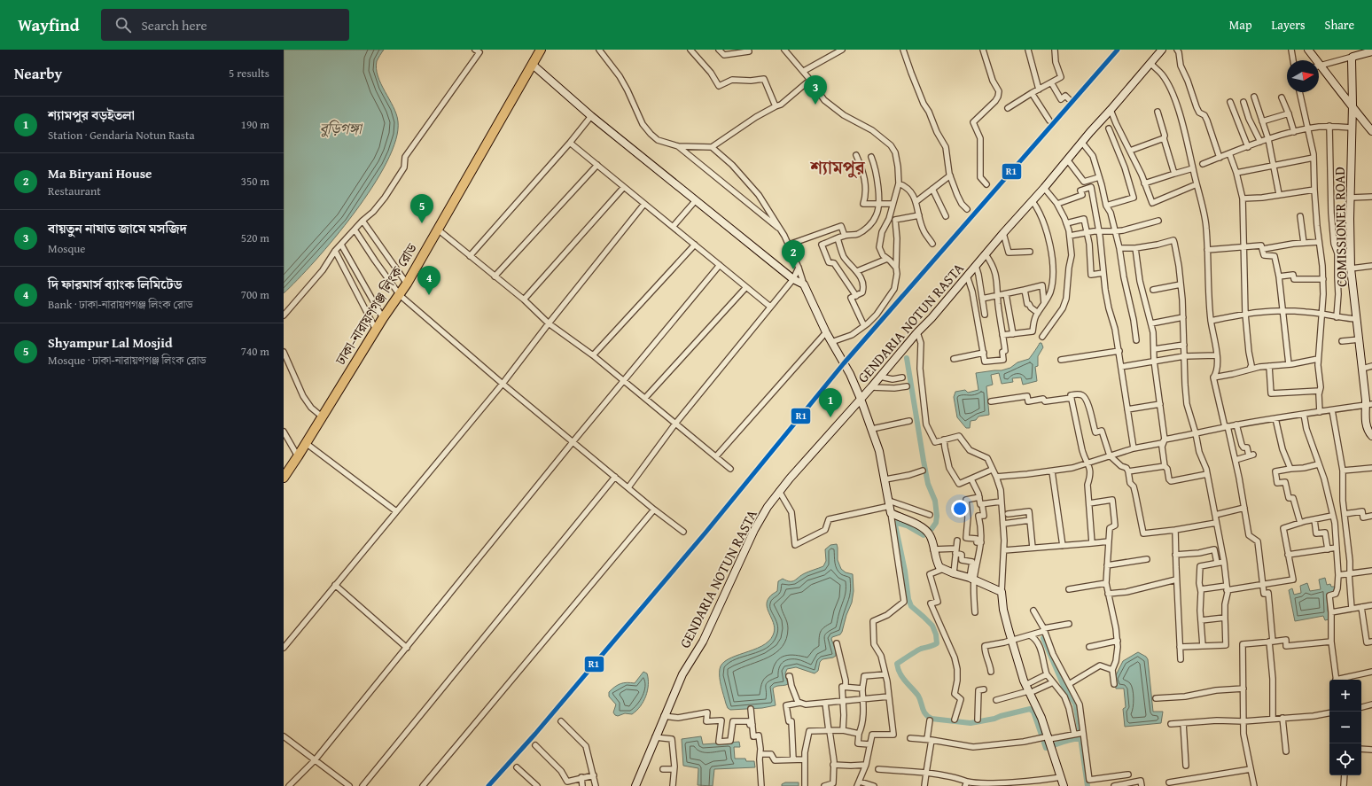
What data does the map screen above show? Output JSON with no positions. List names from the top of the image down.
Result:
{
  "streets": {
    "highway": ["ঢাকা-নারায়ণগঞ্জ লিংক রোড"],
    "main road": ["COMISSIONER ROAD", "GENDARIA NOTUN RASTA"]
  },
  "districts": ["শ্যামপুর"],
  "water": ["বুড়িগঙ্গা"],
  "lines": ["transit line R1"],
  "north": "right",
  "page": {
    "header": "Wayfind",
    "search": "Search here",
    "nav": ["Map", "Layers", "Share"],
    "heading": ["Nearby", "5 results"],
    "pins": [
      "3",
      "5",
      "2",
      "4",
      "1"
    ],
    "list": [
      {
        "mark": "1",
        "name": "শ্যামপুর বড়ইতলা",
        "note": "Station · Gendaria Notun Rasta",
        "value": "190 m"
      },
      {
        "mark": "2",
        "name": "Ma Biryani House",
        "note": "Restaurant",
        "value": "350 m"
      },
      {
        "mark": "3",
        "name": "বায়তুন নাযাত জামে মসজিদ",
        "note": "Mosque",
        "value": "520 m"
      },
      {
        "mark": "4",
        "name": "দি ফারমার্স ব্যাংক লিমিটেড",
        "note": "Bank · ঢাকা-নারায়ণগঞ্জ লিংক রোড",
        "value": "700 m"
      },
      {
        "mark": "5",
        "name": "Shyampur Lal Mosjid",
        "note": "Mosque · ঢাকা-নারায়ণগঞ্জ লিংক রোড",
        "value": "740 m"
      }
    ],
    "map_buttons": ["+", "−"]
  }
}
